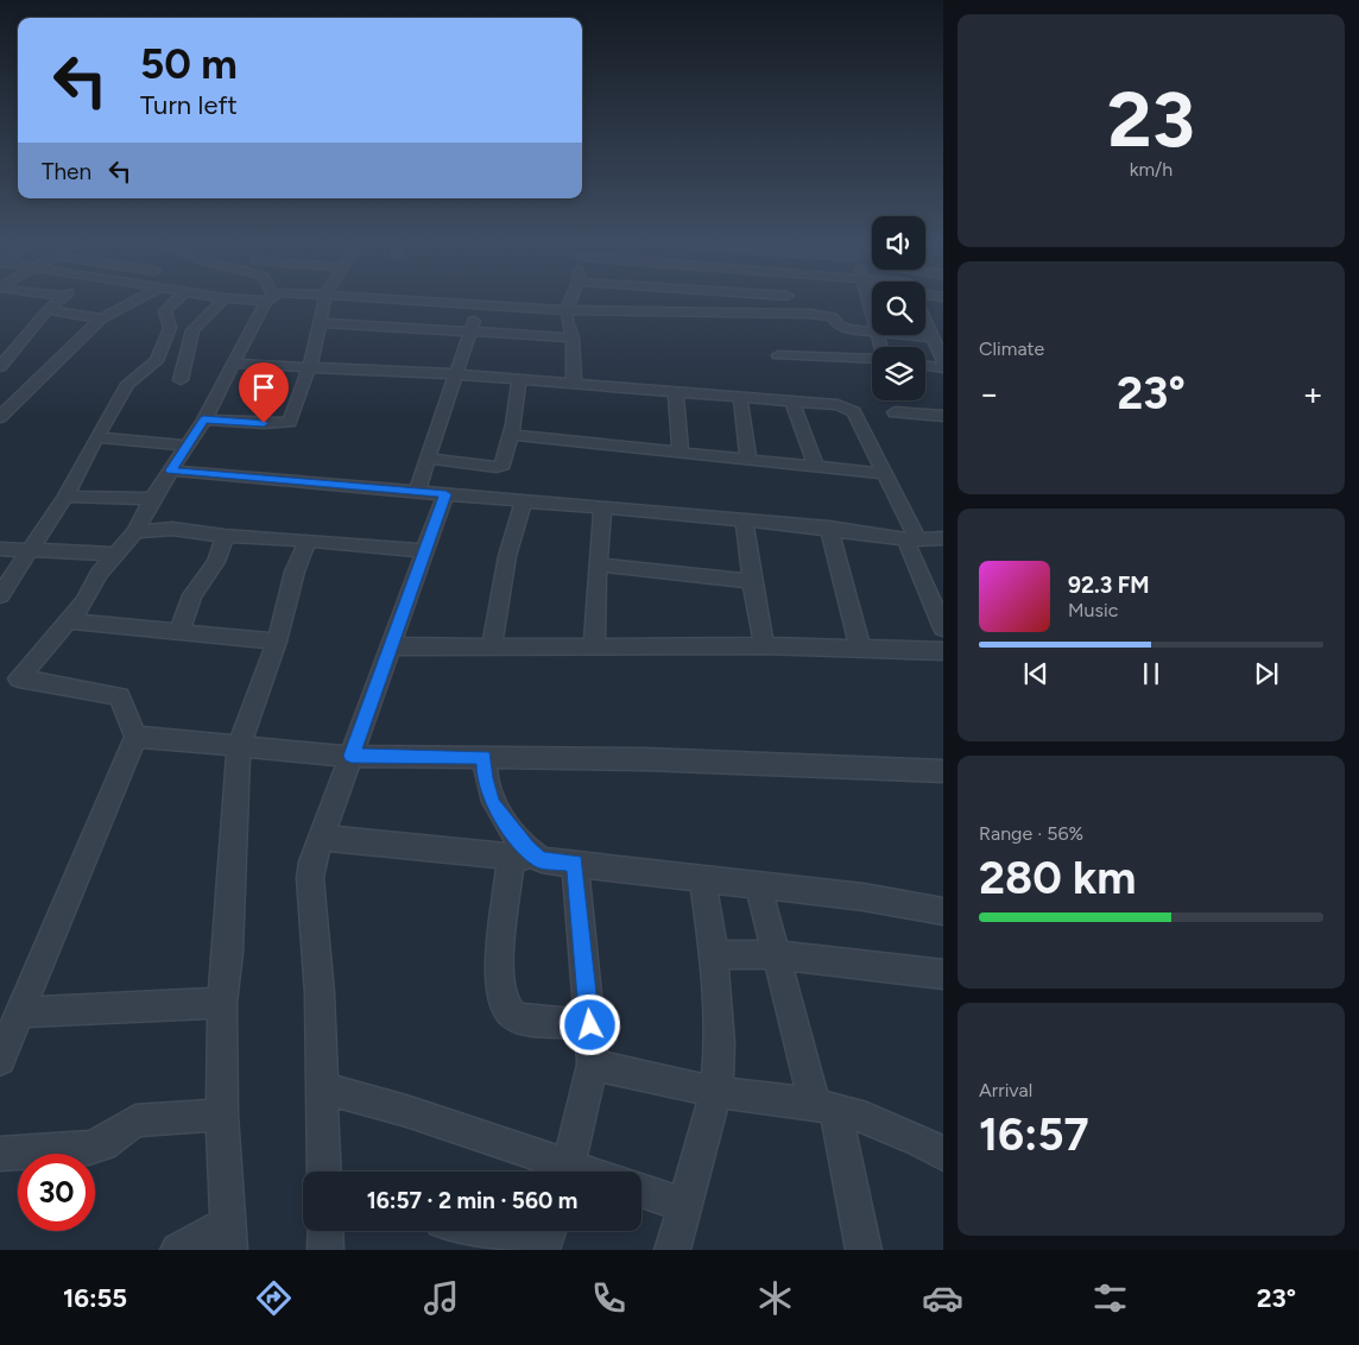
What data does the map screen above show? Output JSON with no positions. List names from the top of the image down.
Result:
{
  "page": {
    "tile": [
      ["23", "km/h"],
      "Climate",
      ["Range · 56%", "280 km"],
      ["Arrival", "16:57"]
    ],
    "turn": ["50 m", "Turn left"],
    "then": "Then",
    "heat": ["−", "23°", "+"],
    "song": ["92.3 FM", "Music"],
    "limit": "30",
    "trip": "16:57 · 2 min · 560 m",
    "tabs": ["16:55", "23°"]
  }
}
